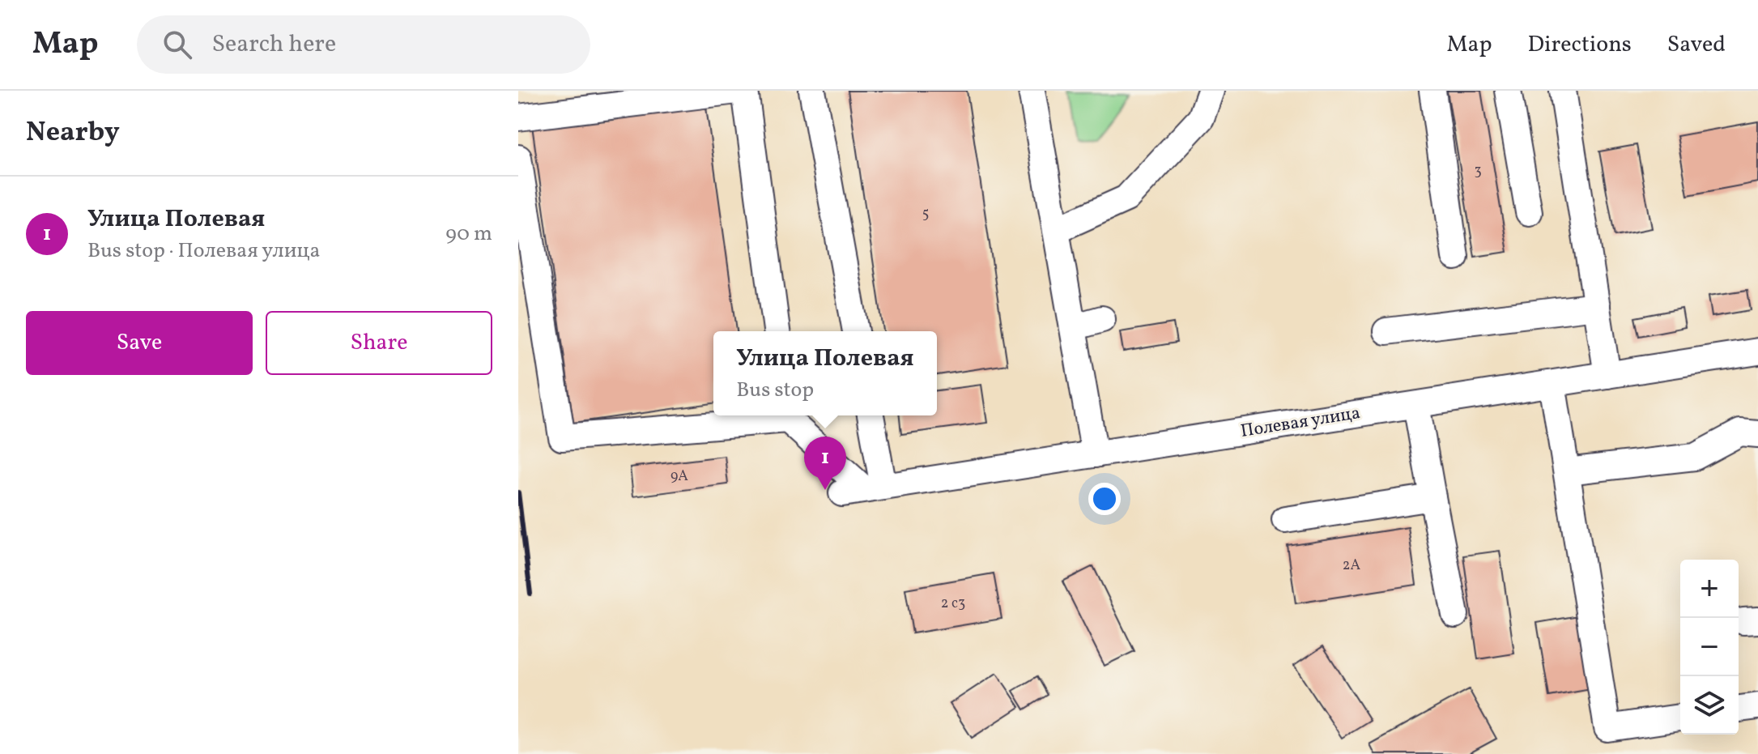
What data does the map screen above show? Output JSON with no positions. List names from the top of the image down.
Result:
{
  "streets": {
    "street": ["Полевая улица"]
  },
  "house_numbers": [
    "3",
    "5",
    "9А",
    "2А",
    "2 с3"
  ],
  "page": {
    "header": "Map",
    "search": "Search here",
    "nav": ["Map", "Directions", "Saved"],
    "heading": "Nearby",
    "list": [
      {
        "mark": "1",
        "name": "Улица Полевая",
        "note": "Bus stop · Полевая улица",
        "value": "90 m"
      }
    ],
    "buttons": ["Save", "Share"],
    "popup": ["Улица Полевая", "Bus stop"],
    "pins": "1",
    "map_buttons": ["+", "−"]
  }
}
